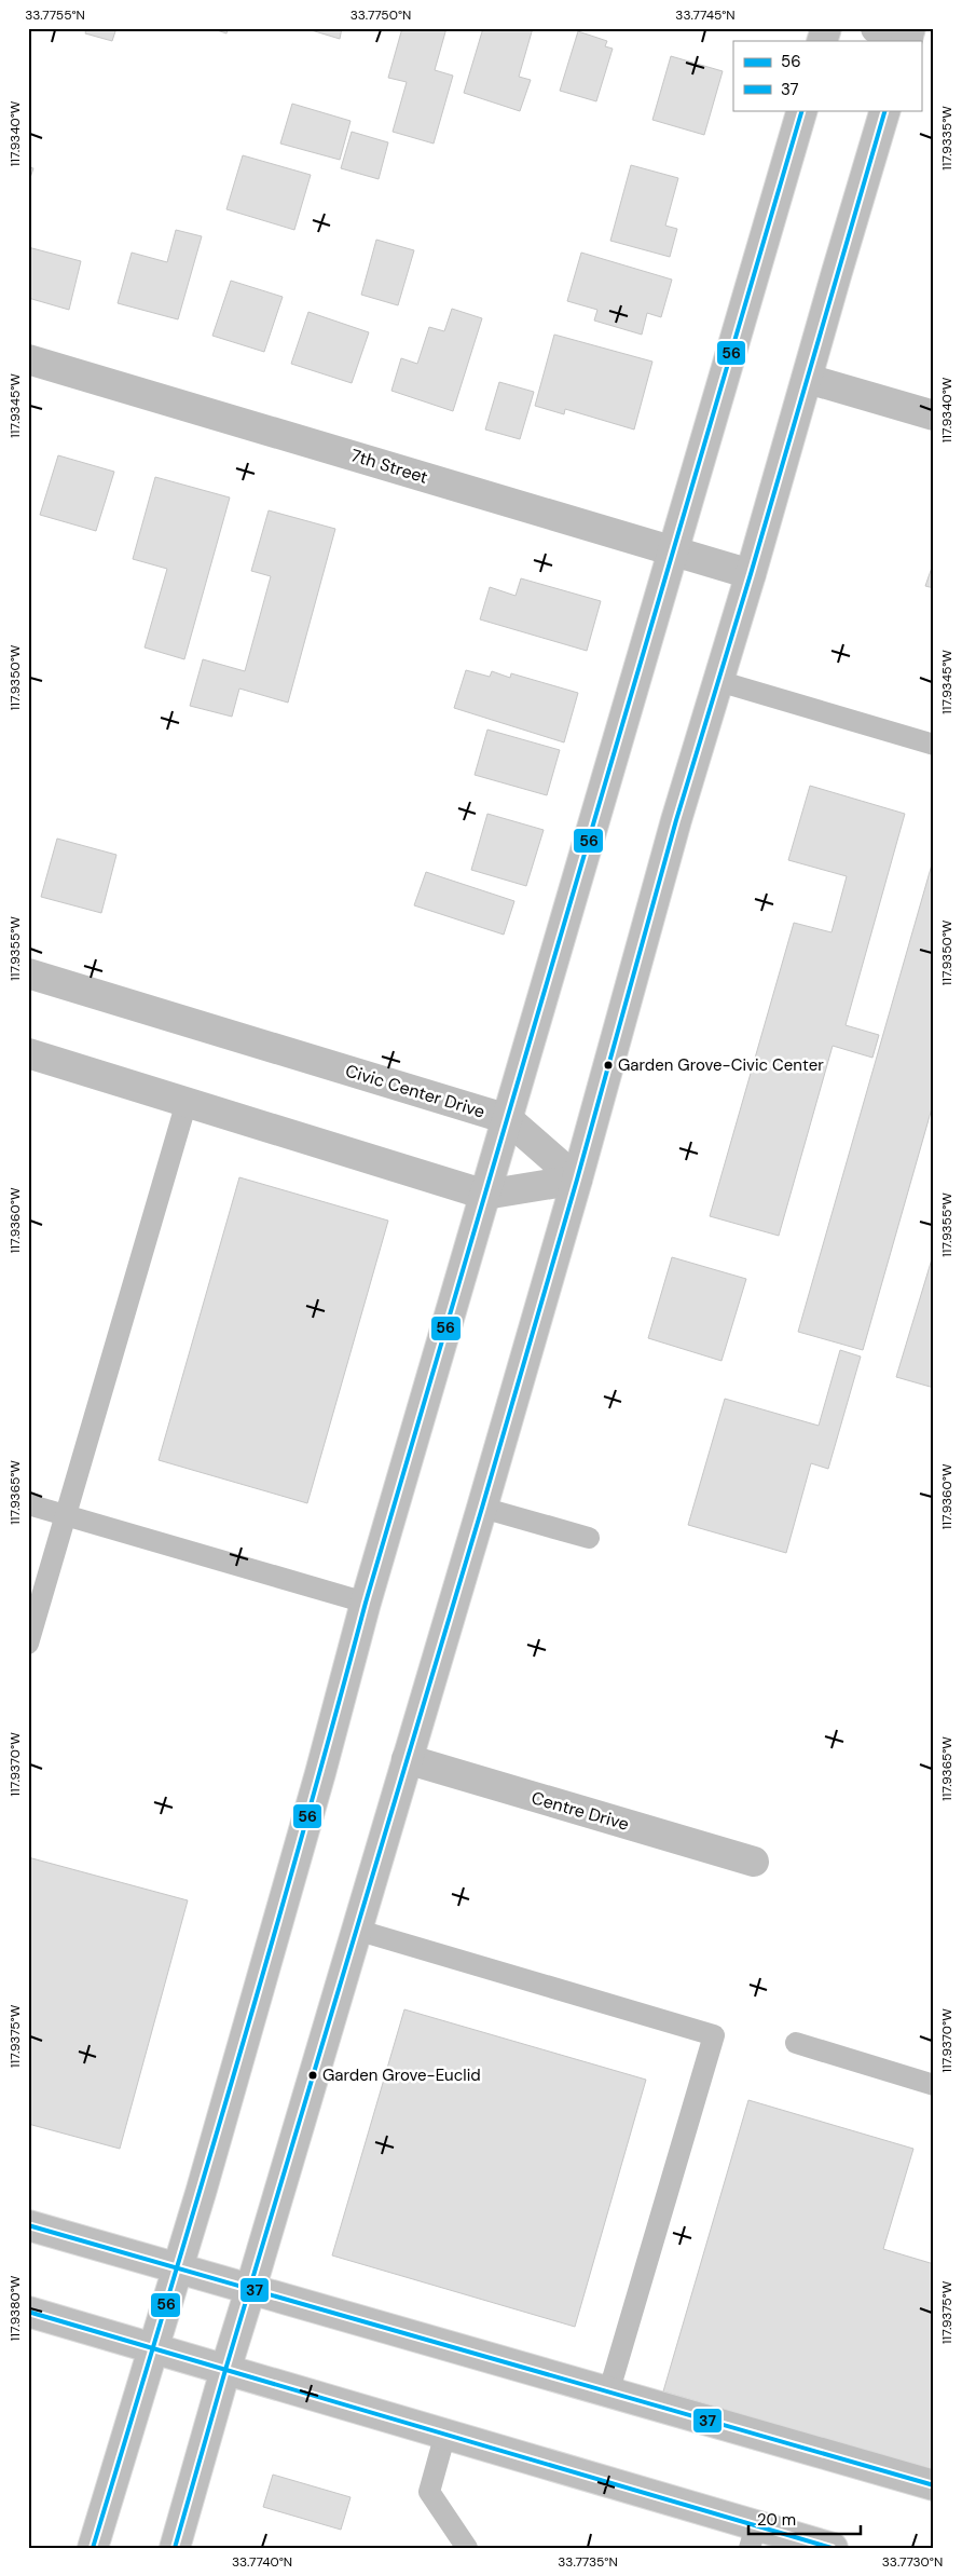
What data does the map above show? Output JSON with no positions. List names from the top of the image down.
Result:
{
  "streets": {
    "main road": ["7th Street", "Civic Center Drive", "Centre Drive"]
  },
  "places": ["Garden Grove-Civic Center", "Garden Grove-Euclid"],
  "lines": ["transit line 56", "transit line 37"],
  "legend": ["56", "37"],
  "scale_bar": "20 m",
  "coordinates": [
    "33.7755°N",
    "33.7750°N",
    "33.7745°N",
    "117.9340°W",
    "117.9335°W",
    "117.9345°W",
    "117.9350°W",
    "117.9355°W",
    "117.9360°W",
    "117.9365°W",
    "117.9370°W",
    "117.9375°W",
    "117.9380°W",
    "33.7740°N",
    "33.7735°N",
    "33.7730°N"
  ]
}
